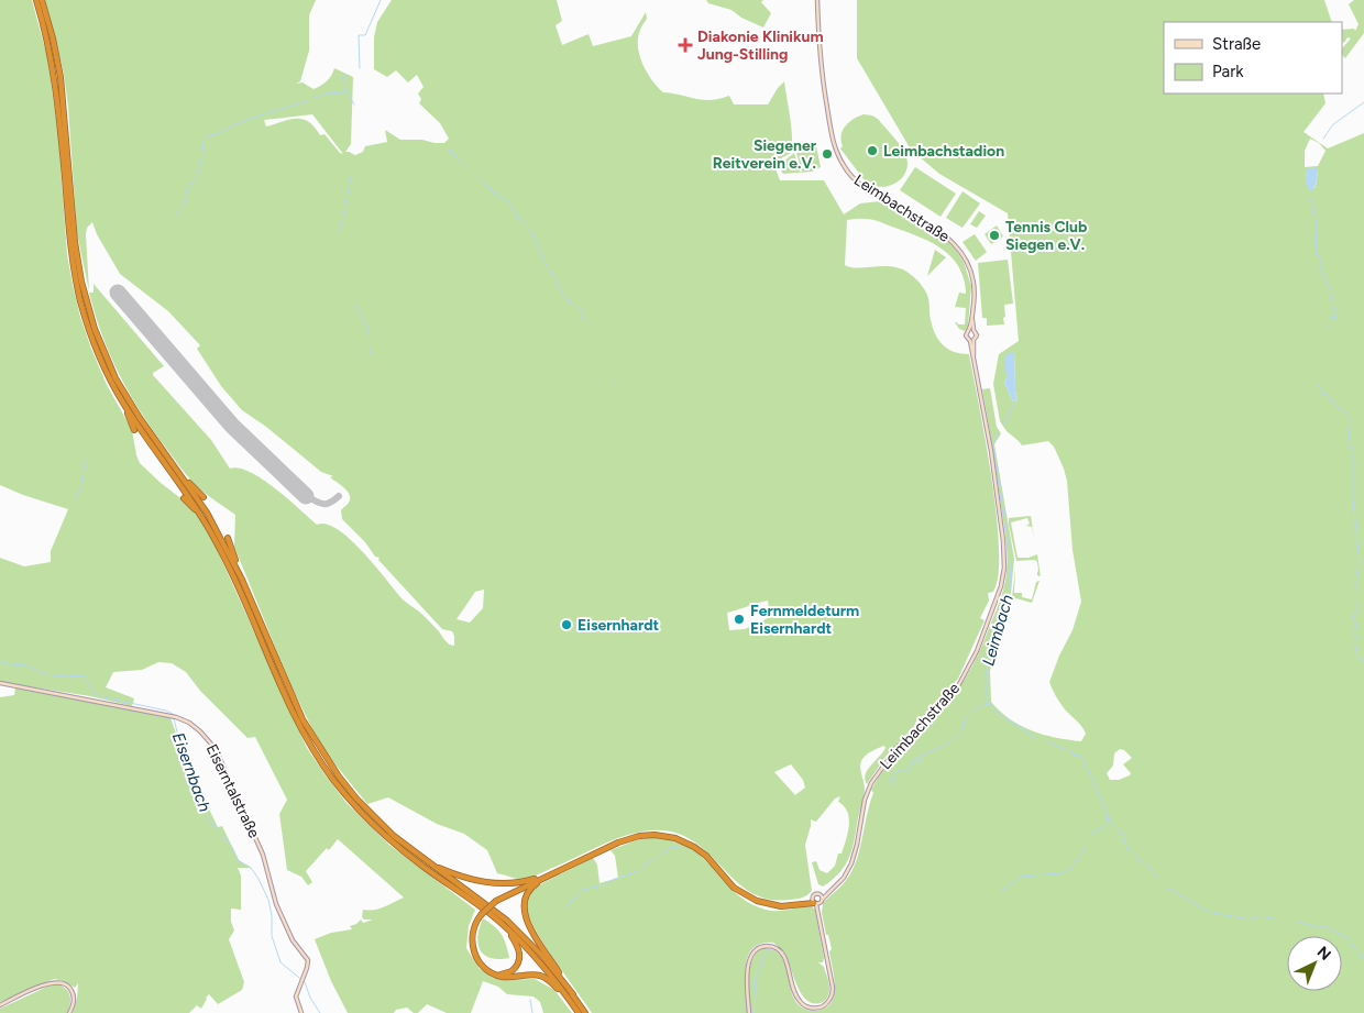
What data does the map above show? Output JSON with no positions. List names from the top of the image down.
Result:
{
  "streets": {
    "main road": ["Leimbachstraße", "Eiserntalstraße"]
  },
  "water": ["Leimbach", "Eisernbach"],
  "places": {
    "health": ["Diakonie Klinikum Jung-Stilling"],
    "other": [
      "Leimbachstadion",
      "Siegener Reitverein e.V.",
      "Tennis Club Siegen e.V.",
      "Fernmeldeturm Eisernhardt",
      "Eisernhardt"
    ]
  },
  "legend": ["Straße", "Park"],
  "north": "top right"
}
